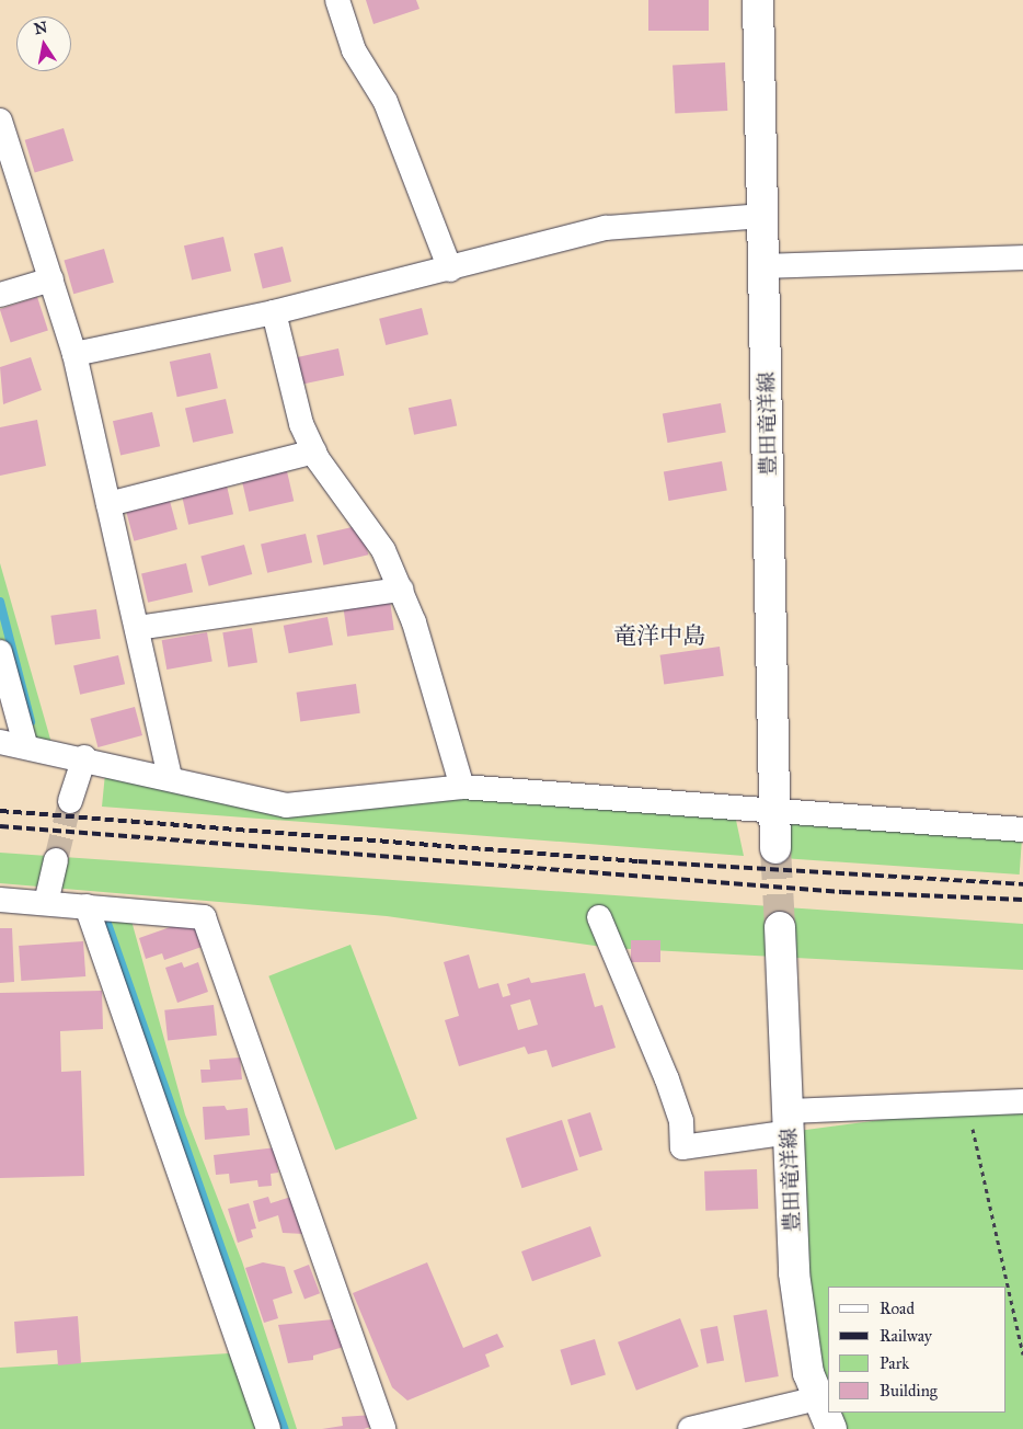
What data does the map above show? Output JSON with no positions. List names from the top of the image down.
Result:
{
  "streets": {
    "main road": ["豊田竜洋線"]
  },
  "districts": ["竜洋中島"],
  "legend": [
    "Road",
    "Railway",
    "Park",
    "Building"
  ],
  "north": "top"
}
